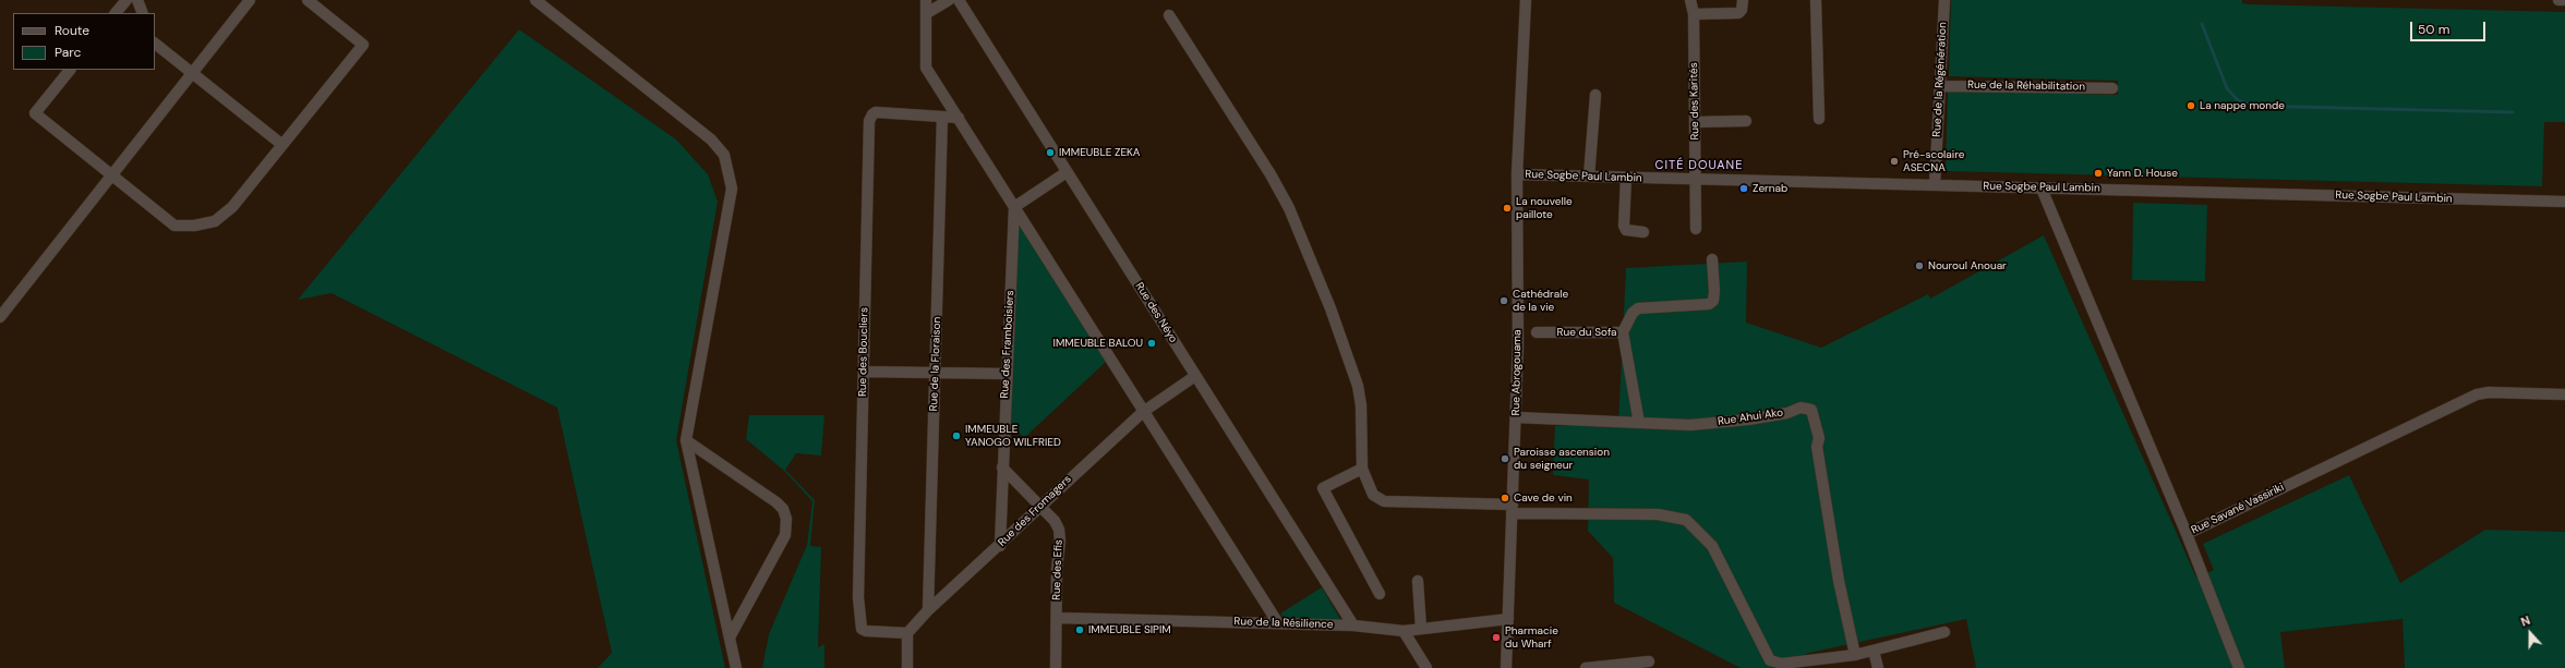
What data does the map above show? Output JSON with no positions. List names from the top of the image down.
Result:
{
  "streets": {
    "street": [
      "Rue de la Régénération",
      "Rue de la Réhabilitation",
      "Rue des Karités",
      "Rue Sogbe Paul Lambin",
      "Rue des Néyo",
      "Rue du Sofa",
      "Rue des Framboisiers",
      "Rue des Boucliers",
      "Rue de la Floraison",
      "Rue Abrogouama",
      "Rue Ahui Ako",
      "Rue Savané Vassiriki",
      "Rue des Fromagers",
      "Rue des Efis",
      "Rue de la Résilience"
    ]
  },
  "crossings": [
    ["Rue de la Régénération", "Rue de la Réhabilitation"],
    ["Rue de la Régénération", "Rue Sogbe Paul Lambin"],
    ["Rue des Karités", "Rue Sogbe Paul Lambin"],
    ["Rue Sogbe Paul Lambin", "Rue Abrogouama"],
    ["Rue Sogbe Paul Lambin", "Rue Savané Vassiriki"],
    ["Rue des Néyo", "Rue des Fromagers"],
    ["Rue des Néyo", "Rue de la Résilience"],
    ["Rue du Sofa", "Rue Ahui Ako"],
    ["Rue des Framboisiers", "Rue des Fromagers"],
    ["Rue des Framboisiers", "Rue des Efis"],
    ["Rue des Boucliers", "Rue de la Floraison"],
    ["Rue des Boucliers", "Rue des Fromagers"],
    ["Rue de la Floraison", "Rue des Fromagers"],
    ["Rue Abrogouama", "Rue Ahui Ako"],
    ["Rue Abrogouama", "Rue de la Résilience"],
    ["Rue des Fromagers", "Rue des Efis"],
    ["Rue des Efis", "Rue de la Résilience"]
  ],
  "districts": ["CITÉ DOUANE"],
  "places": [
    "La nappe monde",
    "IMMEUBLE ZEKA",
    "Pré-scolaire ASECNA",
    "Yann D. House",
    "Zernab",
    "La nouvelle paillote",
    "Nouroul Anouar",
    "Cathédrale de la vie",
    "IMMEUBLE BALOU",
    "IMMEUBLE YANOGO WILFRIED",
    "Paroisse ascension du seigneur",
    "Cave de vin",
    "IMMEUBLE SIPIM",
    "Pharmacie du Wharf"
  ],
  "legend": ["Route", "Parc"],
  "scale_bar": "50 m",
  "north": "top"
}
